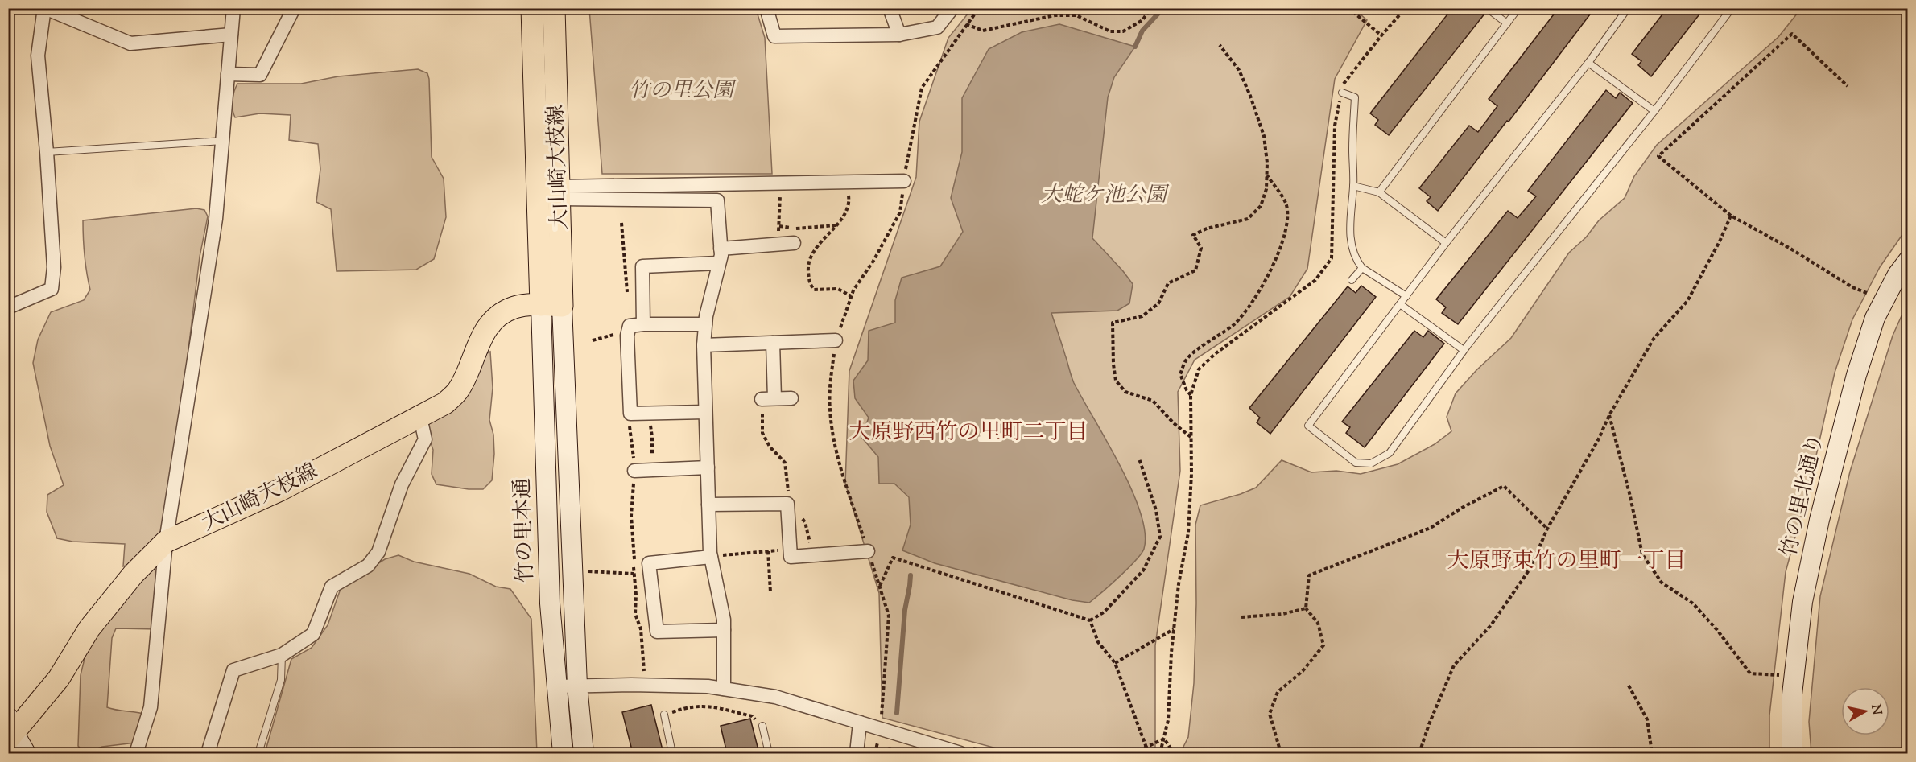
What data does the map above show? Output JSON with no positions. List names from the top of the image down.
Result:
{
  "streets": {
    "main road": ["大山崎大枝線"],
    "street": ["竹の里北通り", "竹の里本通"]
  },
  "crossings": [
    ["大山崎大枝線", "竹の里本通"]
  ],
  "districts": ["大原野西竹の里町二丁目", "大原野東竹の里町一丁目"],
  "parks": ["竹の里公園", "大蛇ケ池公園"],
  "north": "right"
}
